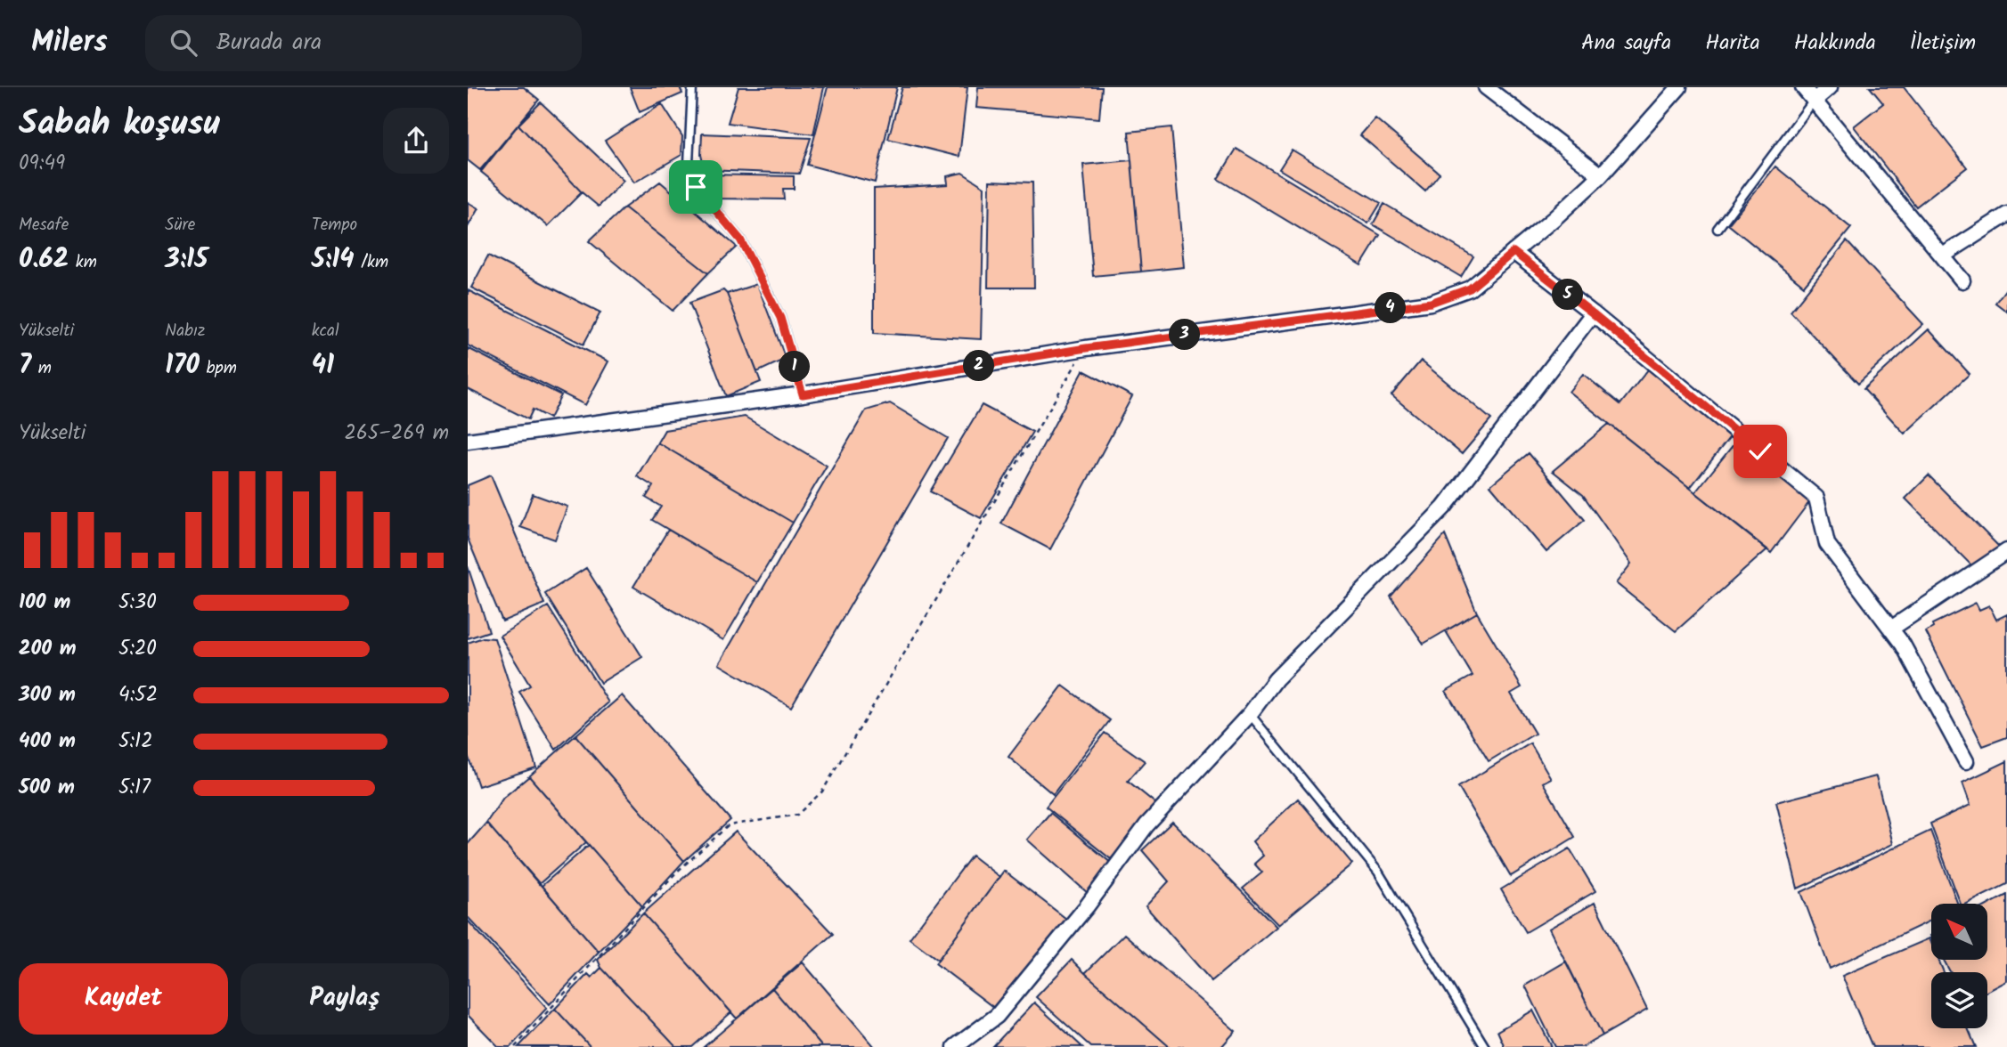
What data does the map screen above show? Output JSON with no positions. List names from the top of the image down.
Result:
{
  "north": "top left",
  "page": {
    "header": "Milers",
    "search": "Burada ara",
    "nav": [
      "Ana sayfa",
      "Harita",
      "Hakkında",
      "İletişim"
    ],
    "heading": ["Sabah koşusu", "09:49"],
    "stats": [
      ["Mesafe", "0.62 km"],
      ["Süre", "3:15"],
      ["Tempo", "5:14 /km"],
      ["Yükselti", "7 m"],
      ["Nabız", "170 bpm"],
      ["kcal", "41"]
    ],
    "pins": [
      "5",
      "4",
      "3",
      "2",
      "1"
    ],
    "chart": ["Yükselti", "265–269 m"],
    "list": [
      {
        "name": "100 m",
        "note": "5:30"
      },
      {
        "name": "200 m",
        "note": "5:20"
      },
      {
        "name": "300 m",
        "note": "4:52"
      },
      {
        "name": "400 m",
        "note": "5:12"
      },
      {
        "name": "500 m",
        "note": "5:17"
      }
    ],
    "buttons": ["Kaydet", "Paylaş"]
  }
}
